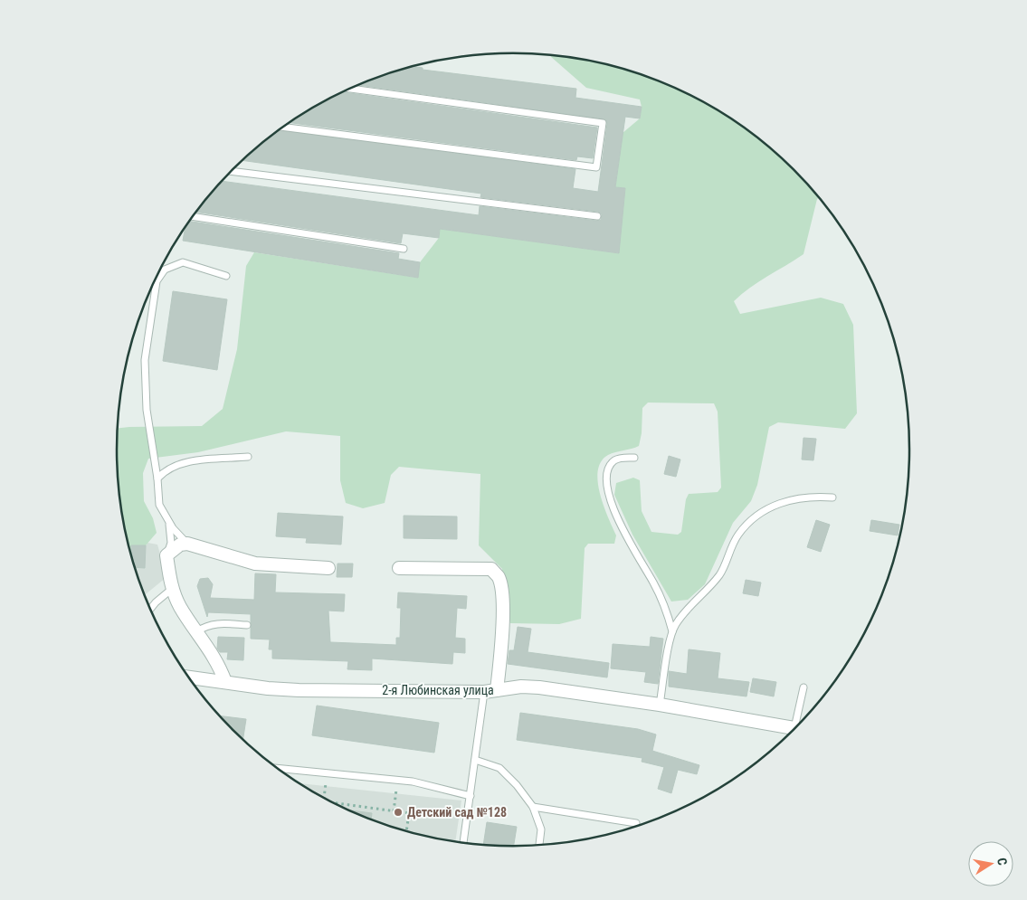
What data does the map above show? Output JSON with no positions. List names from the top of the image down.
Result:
{
  "streets": {
    "street": ["2-я Любинская улица"]
  },
  "places": ["Детский сад №128"],
  "north": "right"
}
